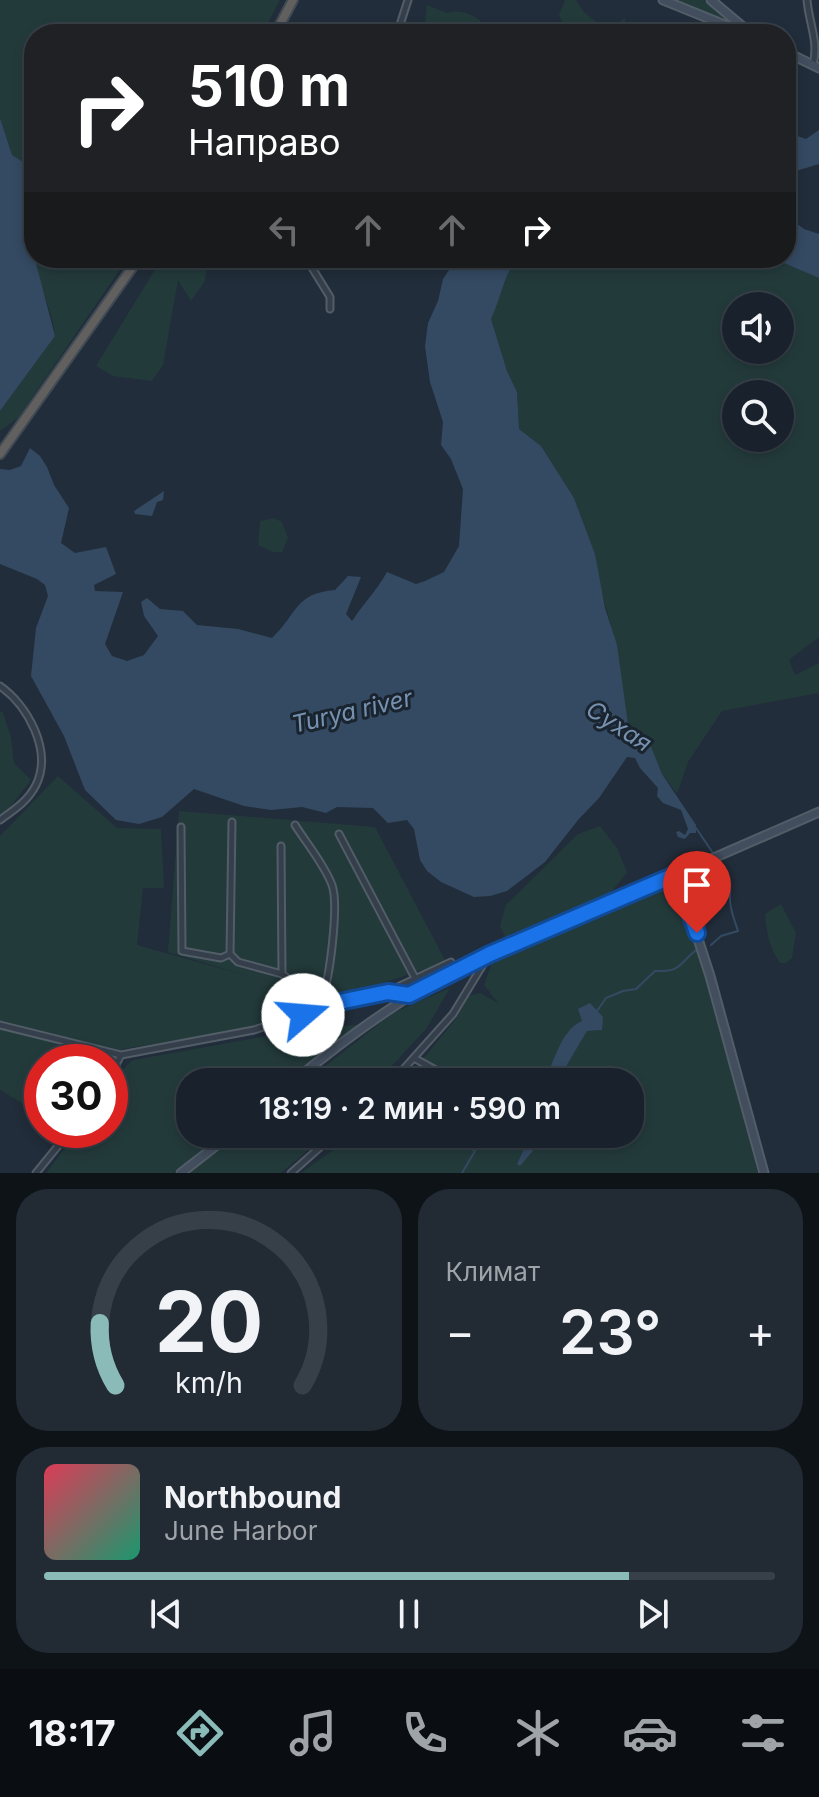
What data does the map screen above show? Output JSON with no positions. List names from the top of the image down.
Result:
{
  "water": ["Turya river", "Сухая"],
  "page": {
    "turn": ["510 m", "Направо"],
    "limit": "30",
    "trip": "18:19 · 2 мин · 590 m",
    "tile": "Климат",
    "heat": ["−", "23°", "+"],
    "song": ["Northbound", "June Harbor"],
    "tabs": "18:17",
    "gauge": ["20", "km/h"]
  }
}
